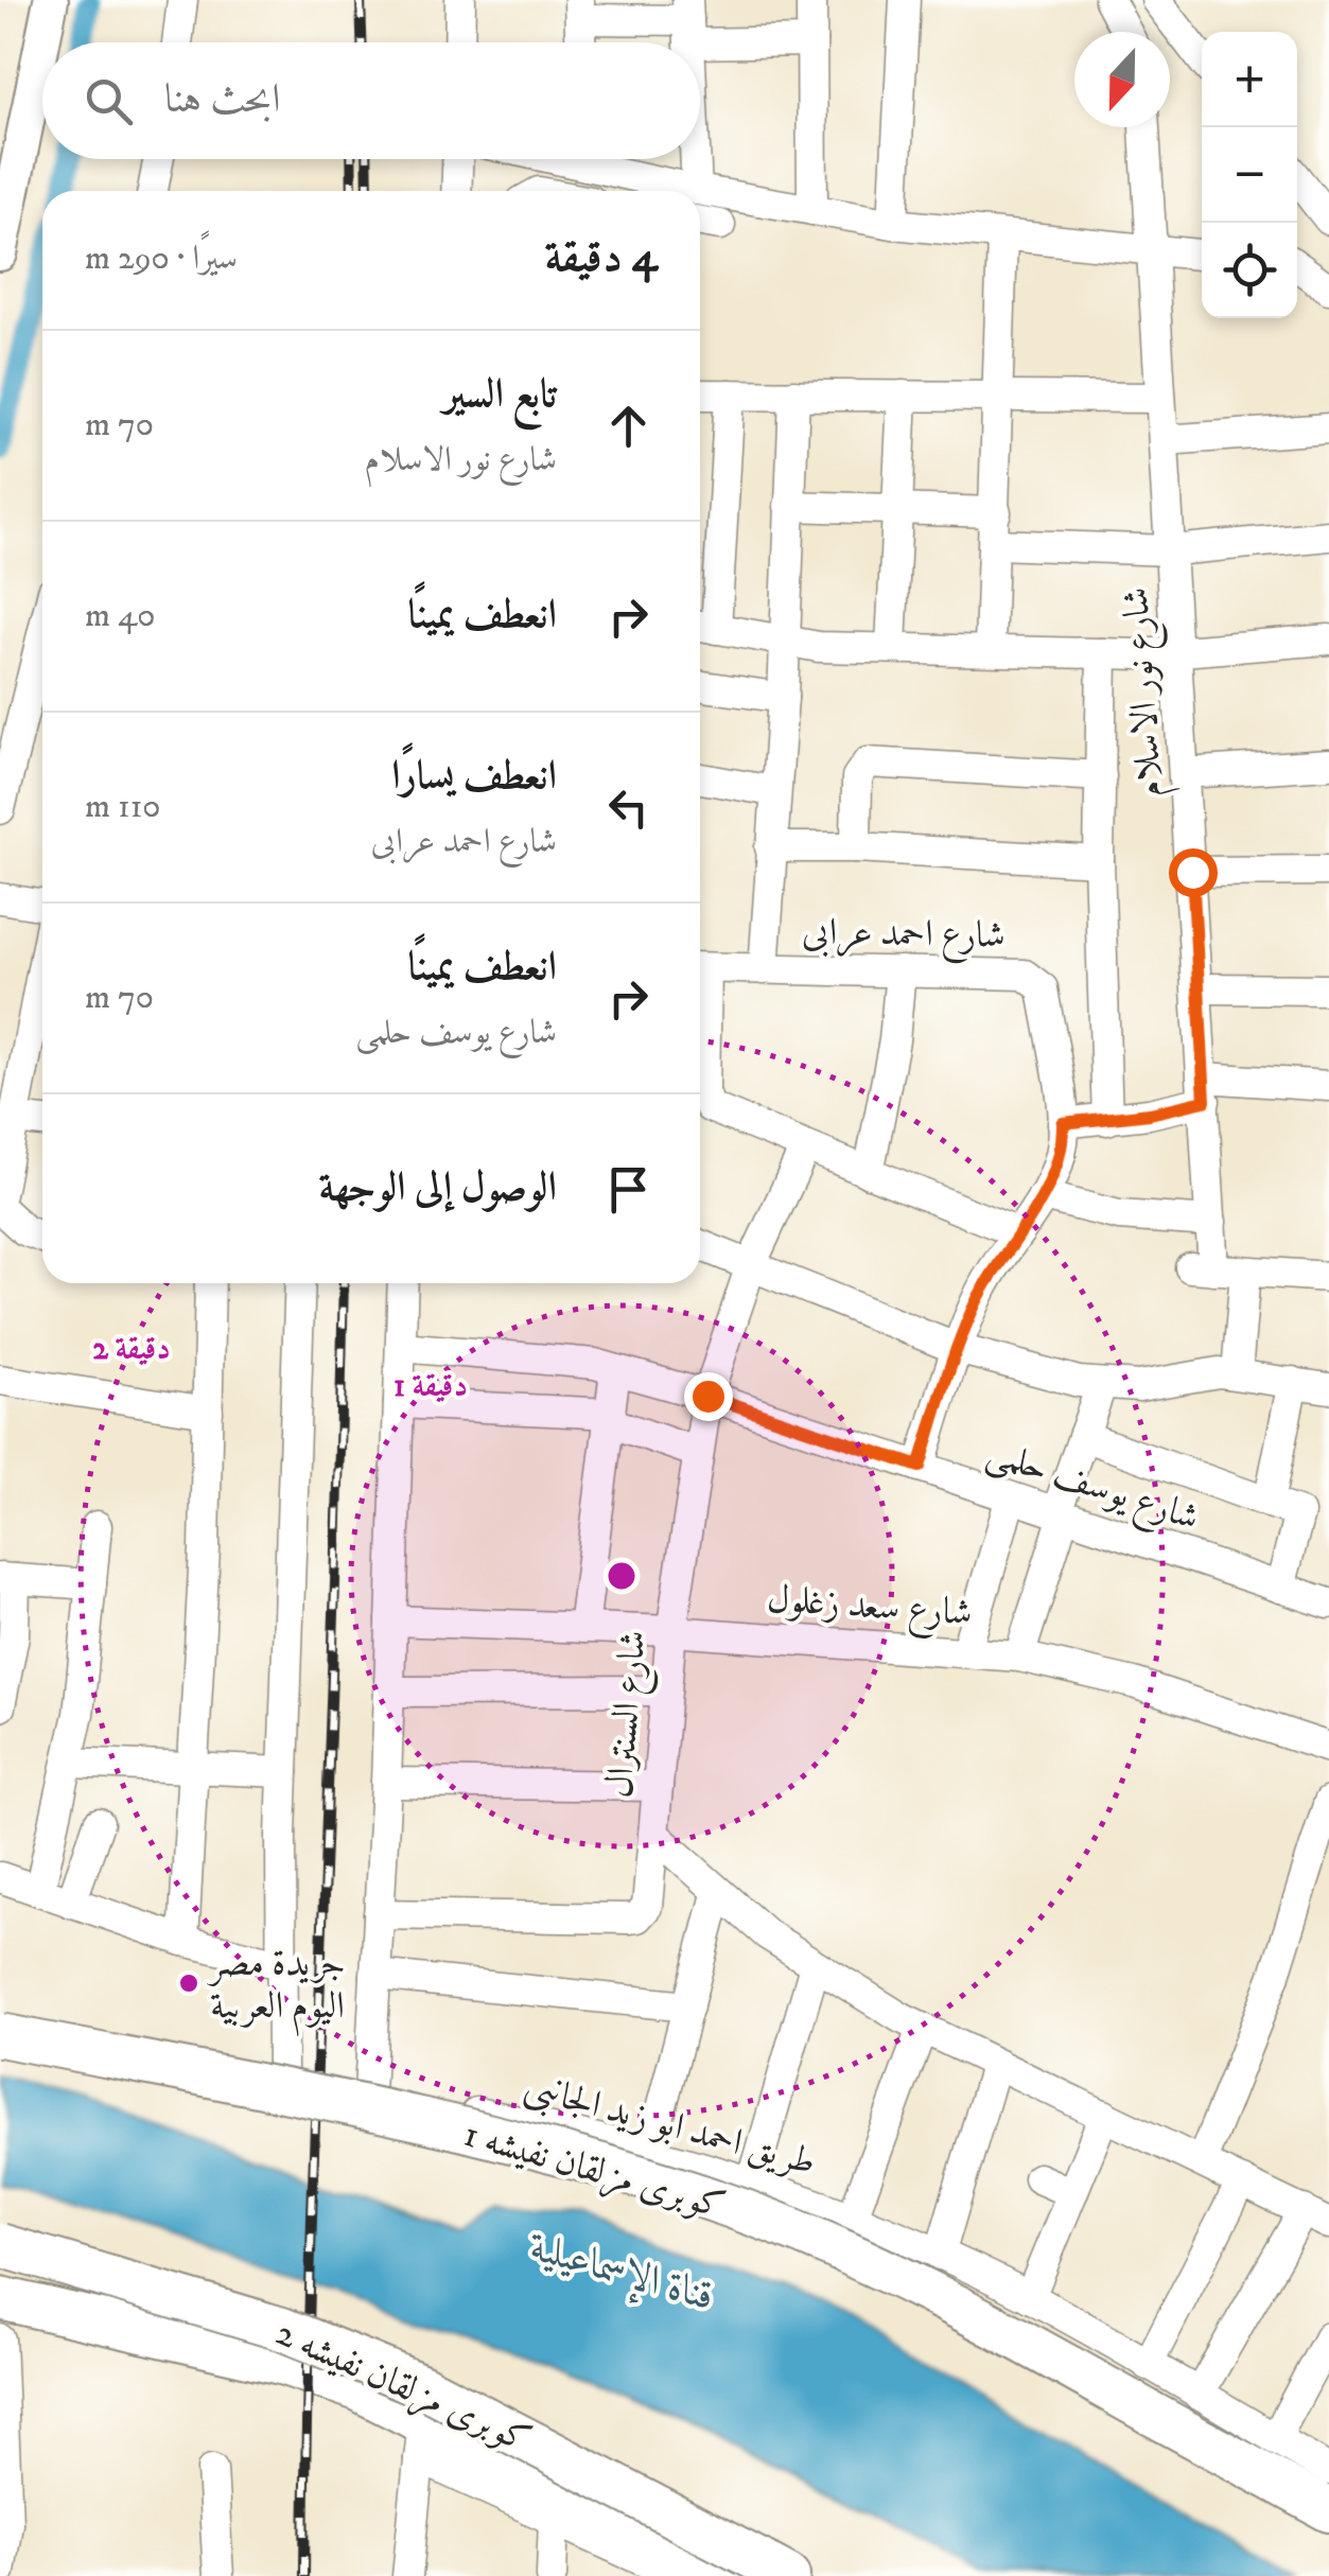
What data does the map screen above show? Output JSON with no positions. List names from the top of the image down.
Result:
{
  "streets": {
    "highway": ["كوبرى مزلقان نفيشه 1", "كوبرى مزلقان نفيشه 2"],
    "street": [
      "شارع نور الاسلام",
      "شارع احمد عرابى",
      "شارع يوسف حلمى",
      "شارع سعد زغلول",
      "شارع السنترال",
      "طريق احمد ابو زيد الجانبى"
    ]
  },
  "crossings": [
    ["شارع احمد عرابى", "شارع يوسف حلمى"],
    ["شارع يوسف حلمى", "شارع السنترال"],
    ["شارع سعد زغلول", "شارع السنترال"]
  ],
  "water": ["قناة الإسماعيلية"],
  "places": ["جريدة مصر اليوم العربية"],
  "north": "bottom",
  "page": {
    "map_buttons": ["+", "−"],
    "search": "ابحث هنا",
    "heading": ["4 دقيقة", "سيرًا · 290 m"],
    "list": [
      ["تابع السير", "شارع نور الاسلام", "70 m"],
      ["انعطف يمينًا", "40 m"],
      ["انعطف يسارًا", "شارع احمد عرابى", "110 m"],
      ["انعطف يمينًا", "شارع يوسف حلمى", "70 m"],
      "الوصول إلى الوجهة"
    ]
  },
  "rings": ["2 دقيقة", "1 دقيقة"]
}
